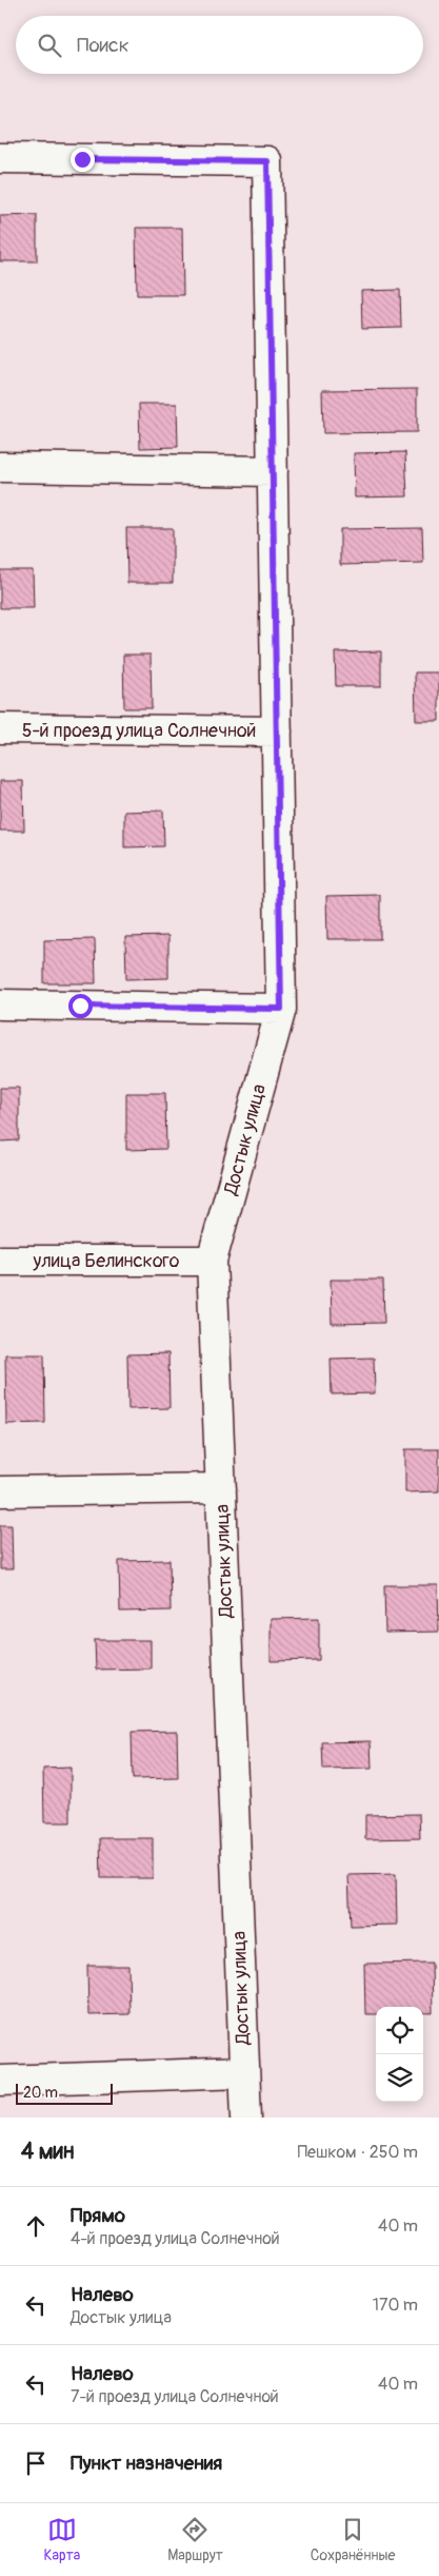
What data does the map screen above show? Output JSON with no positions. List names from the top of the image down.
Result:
{
  "streets": {
    "street": ["5-й проезд улица Солнечной", "Достык улица", "улица Белинского"]
  },
  "crossings": [
    ["5-й проезд улица Солнечной", "Достык улица"],
    ["Достык улица", "улица Белинского"]
  ],
  "scale_bar": "20 m",
  "page": {
    "search": "Поиск",
    "scale": "20 m",
    "heading": ["4 мин", "Пешком · 250 m"],
    "list": [
      ["Прямо", "4-й проезд улица Солнечной", "40 m"],
      ["Налево", "Достык улица", "170 m"],
      ["Налево", "7-й проезд улица Солнечной", "40 m"],
      "Пункт назначения"
    ],
    "nav": ["Карта", "Маршрут", "Сохранённые"]
  }
}
